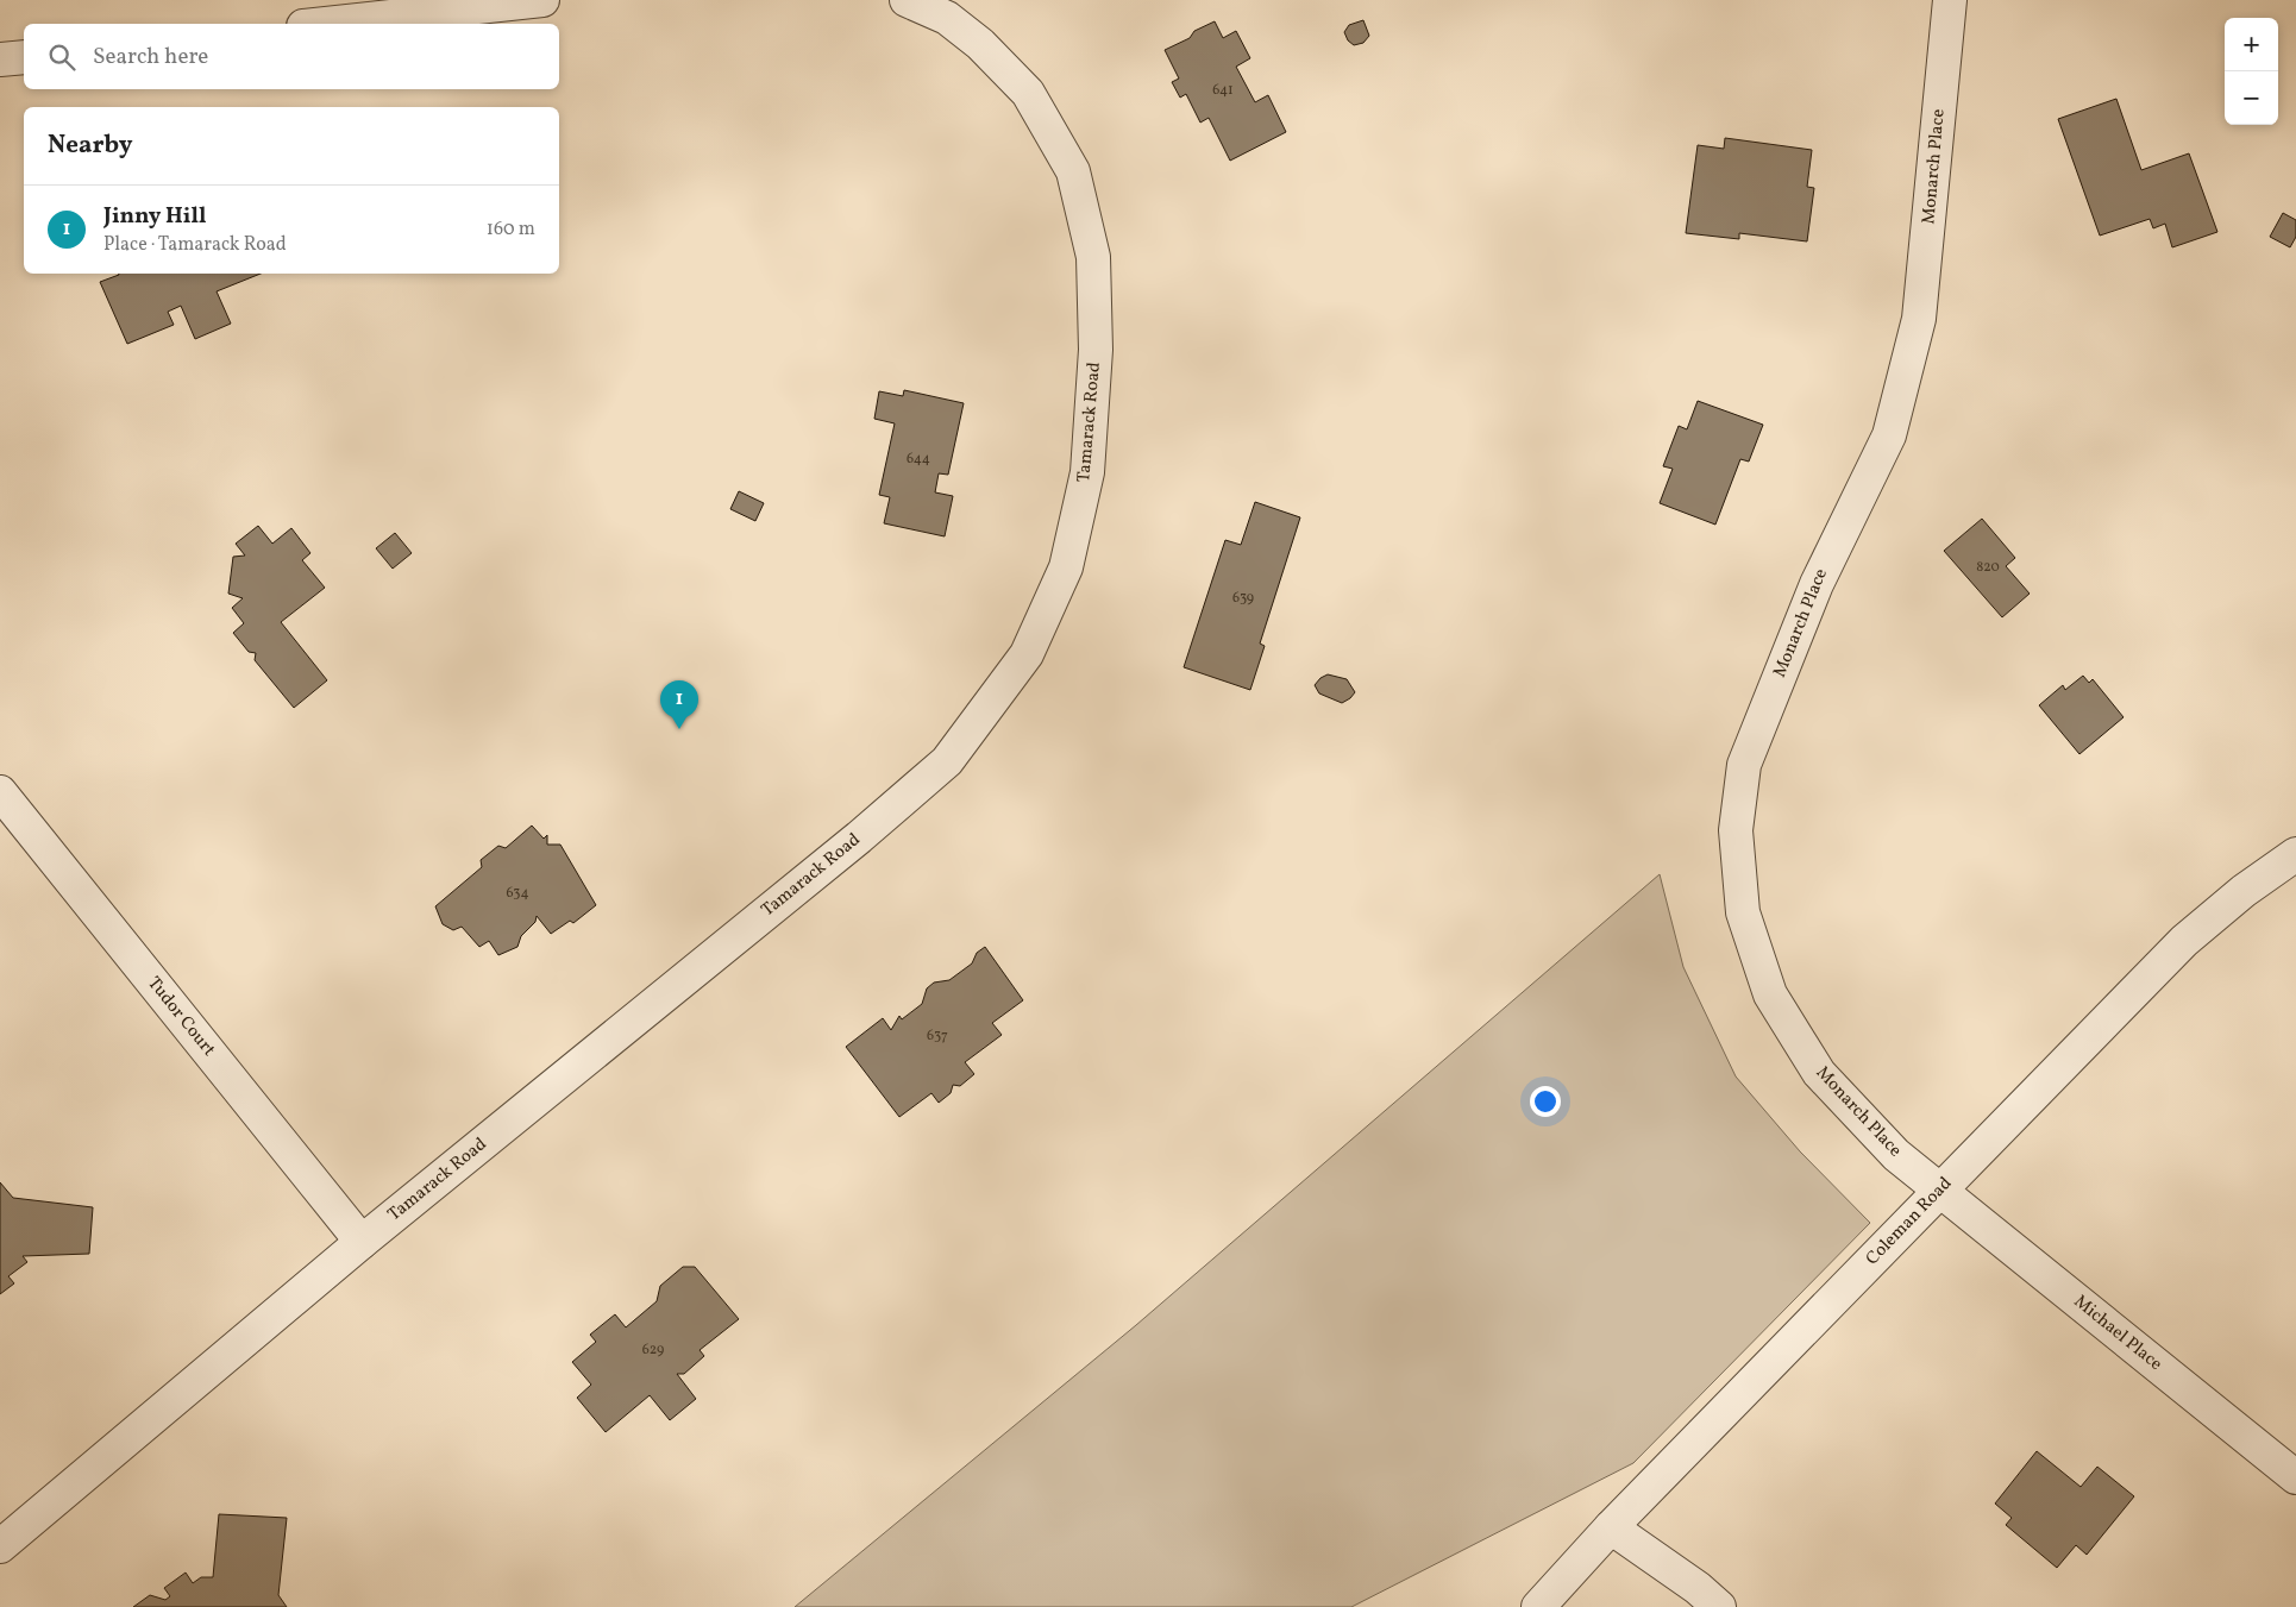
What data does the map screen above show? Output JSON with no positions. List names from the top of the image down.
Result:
{
  "streets": {
    "street": [
      "Monarch Place",
      "Tamarack Road",
      "Tudor Court",
      "Coleman Road",
      "Michael Place"
    ]
  },
  "crossings": [
    ["Monarch Place", "Coleman Road"],
    ["Monarch Place", "Michael Place"],
    ["Tamarack Road", "Tudor Court"],
    ["Coleman Road", "Michael Place"]
  ],
  "house_numbers": [
    "641",
    "644",
    "820",
    "639",
    "634",
    "637",
    "629"
  ],
  "page": {
    "map_buttons": ["+", "−"],
    "search": "Search here",
    "heading": "Nearby",
    "list": [
      {
        "mark": "1",
        "name": "Jinny Hill",
        "note": "Place · Tamarack Road",
        "value": "160 m"
      }
    ],
    "pins": "1"
  }
}
